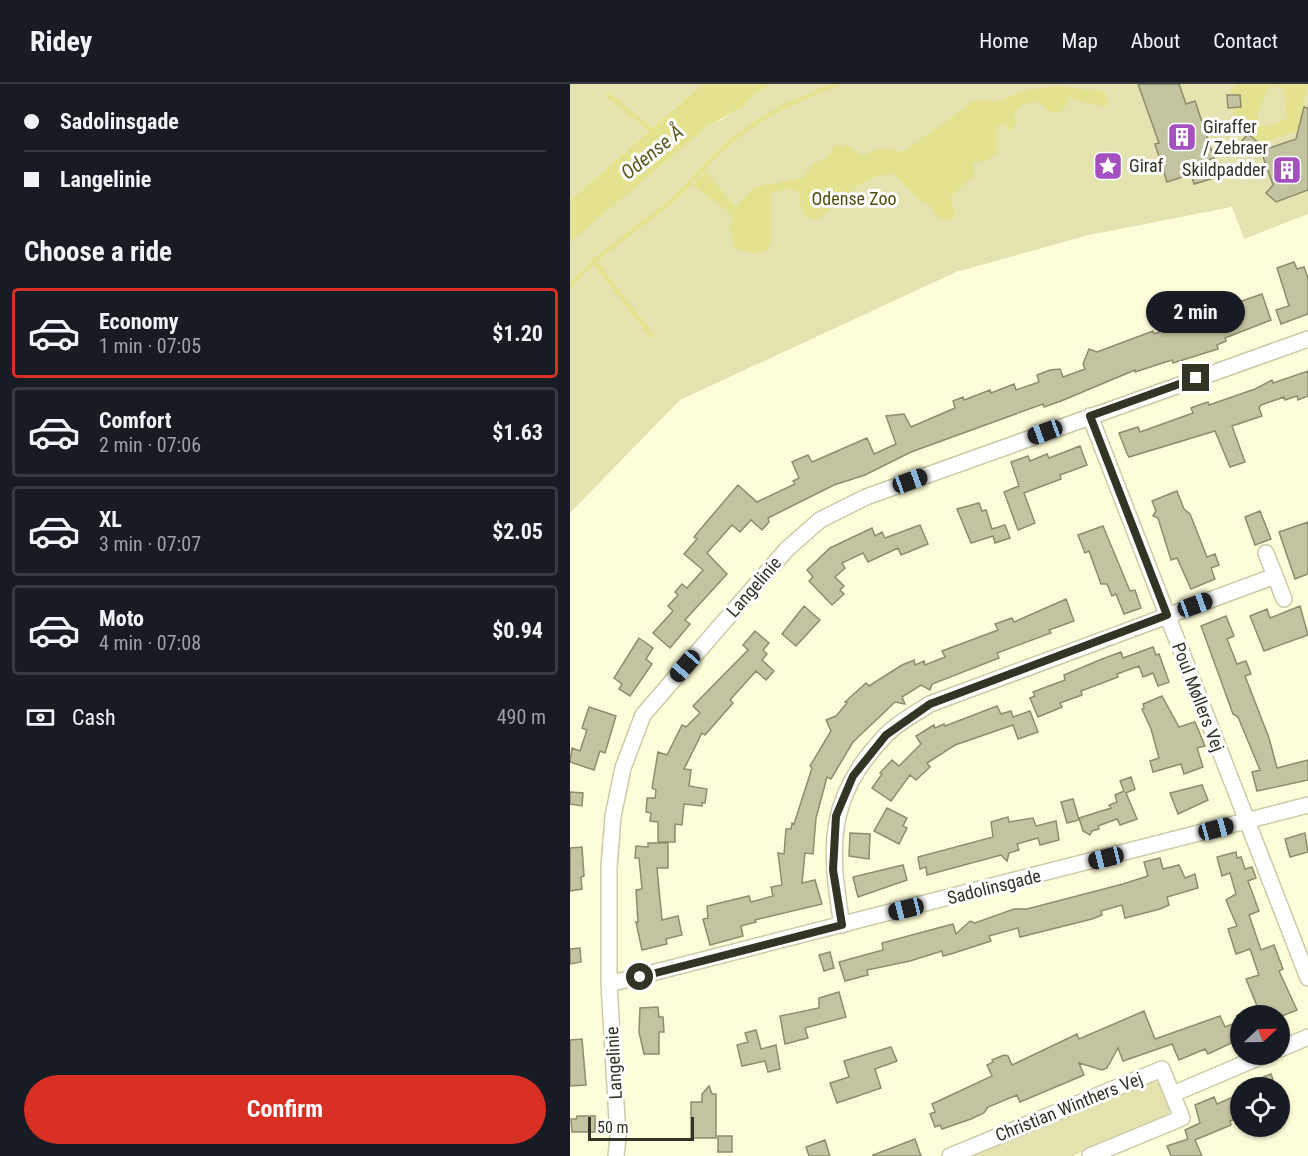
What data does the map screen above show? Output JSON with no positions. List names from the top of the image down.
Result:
{
  "streets": {
    "street": [
      "Langelinie",
      "Poul Møllers Vej",
      "Sadolinsgade",
      "Christian Winthers Vej"
    ]
  },
  "crossings": [
    ["Langelinie", "Poul Møllers Vej"],
    ["Langelinie", "Sadolinsgade"],
    ["Poul Møllers Vej", "Sadolinsgade"]
  ],
  "water": ["Odense Å"],
  "parks": ["Odense Zoo"],
  "places": {
    "building": ["Giraffer / Zebraer", "Skildpadder"],
    "place": ["Giraf"]
  },
  "scale_bar": "50 m",
  "north": "right",
  "page": {
    "header": "Ridey",
    "nav": [
      "Home",
      "Map",
      "About",
      "Contact"
    ],
    "banner": ["Sadolinsgade", "Langelinie"],
    "heading": "Choose a ride",
    "list": [
      {
        "name": "Economy",
        "note": "1 min · 07:05",
        "value": "$1.20"
      },
      {
        "name": "Comfort",
        "note": "2 min · 07:06",
        "value": "$1.63"
      },
      {
        "name": "XL",
        "note": "3 min · 07:07",
        "value": "$2.05"
      },
      {
        "name": "Moto",
        "note": "4 min · 07:08",
        "value": "$0.94"
      }
    ],
    "bubble": "2 min",
    "pay": ["Cash", "490 m"],
    "buttons": "Confirm",
    "scale": "50 m"
  }
}
